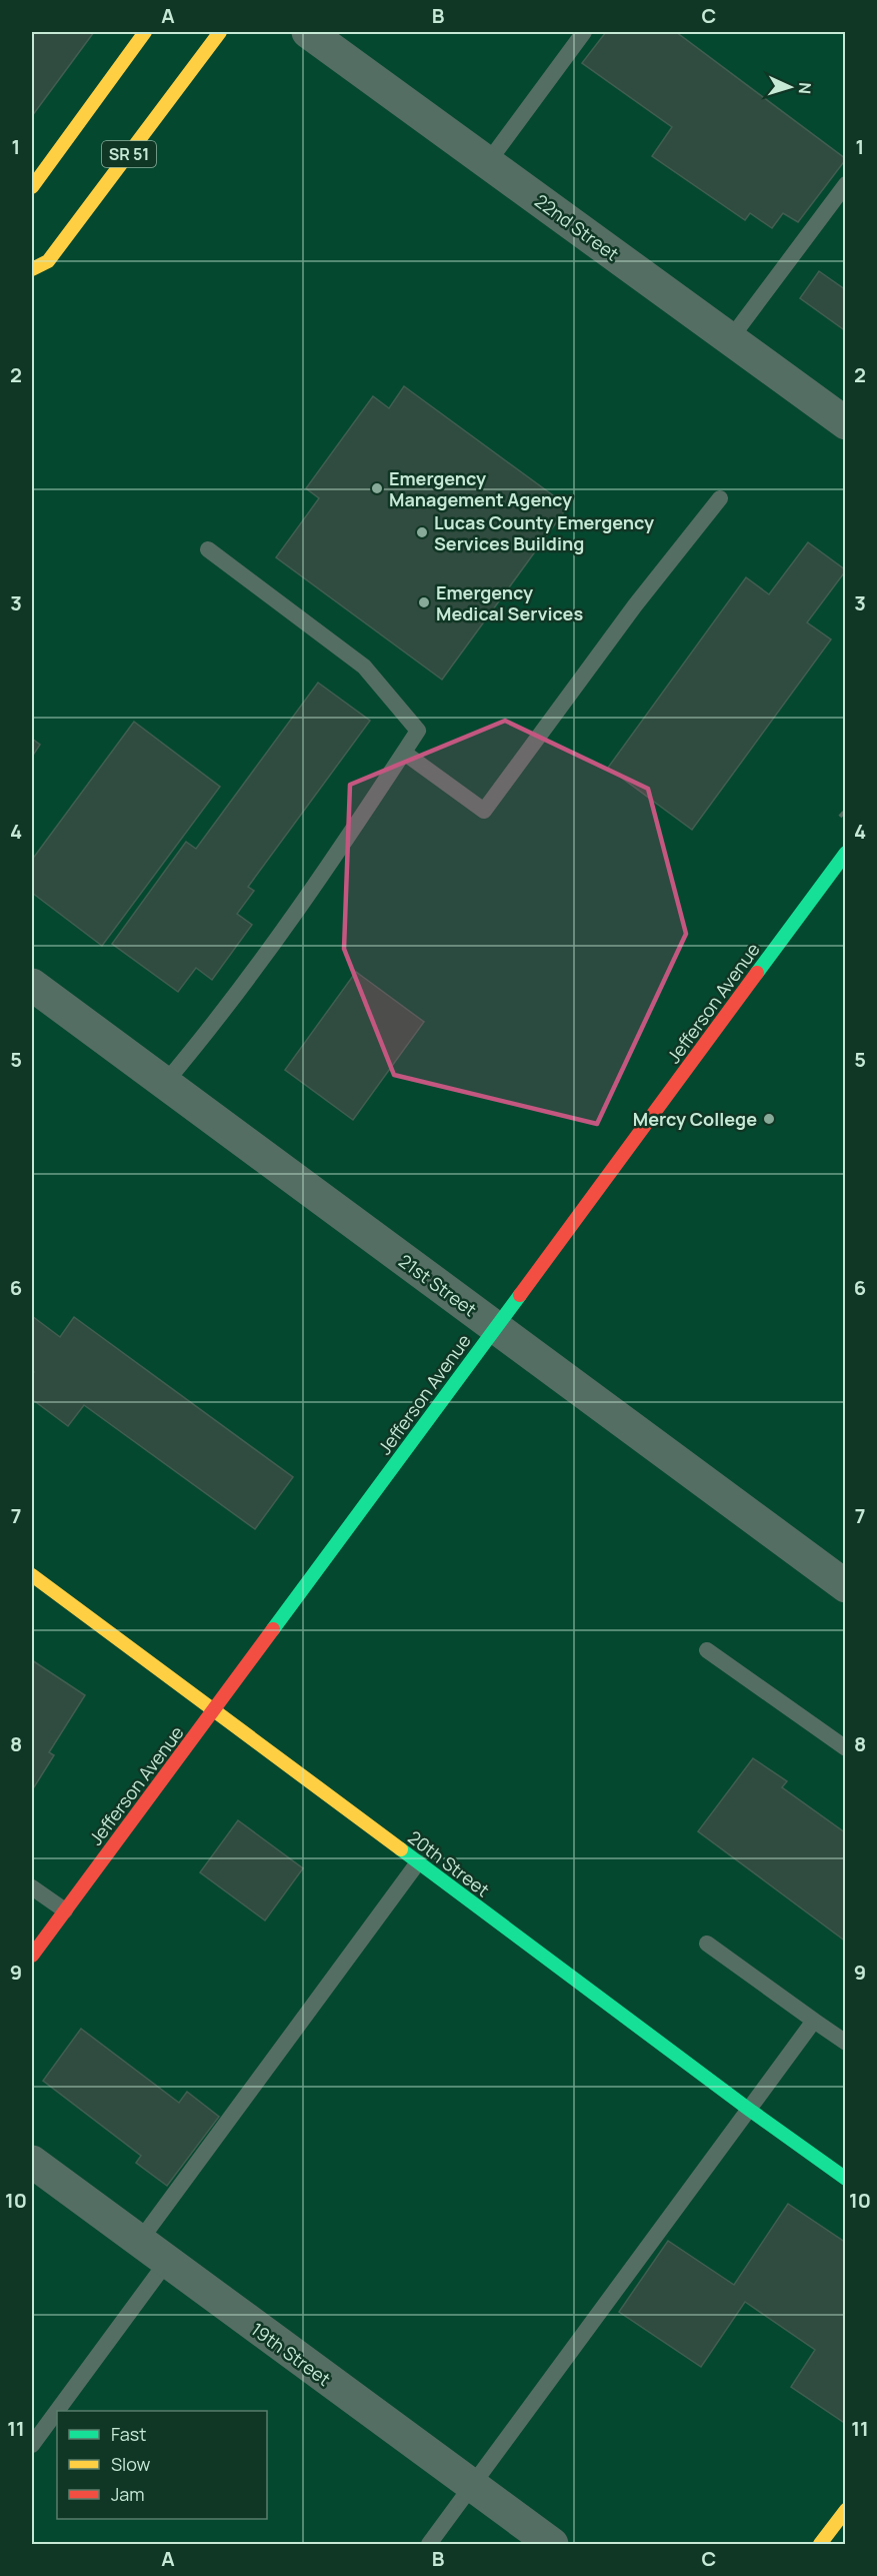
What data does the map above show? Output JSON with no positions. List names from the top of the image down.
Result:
{
  "streets": {
    "street": [
      "SR 51",
      "22nd Street",
      "Jefferson Avenue",
      "21st Street",
      "20th Street",
      "19th Street"
    ]
  },
  "crossings": [
    ["Jefferson Avenue", "21st Street"],
    ["Jefferson Avenue", "20th Street"]
  ],
  "places": [
    "Emergency Management Agency",
    "Lucas County Emergency Services Building",
    "Emergency Medical Services",
    "Mercy College"
  ],
  "legend": ["Fast", "Slow", "Jam"],
  "north": "right",
  "grid": {
    "columns": ["A", "B", "C"],
    "rows": [
      "1",
      "2",
      "3",
      "4",
      "5",
      "6",
      "7",
      "8",
      "9",
      "10",
      "11"
    ]
  }
}
